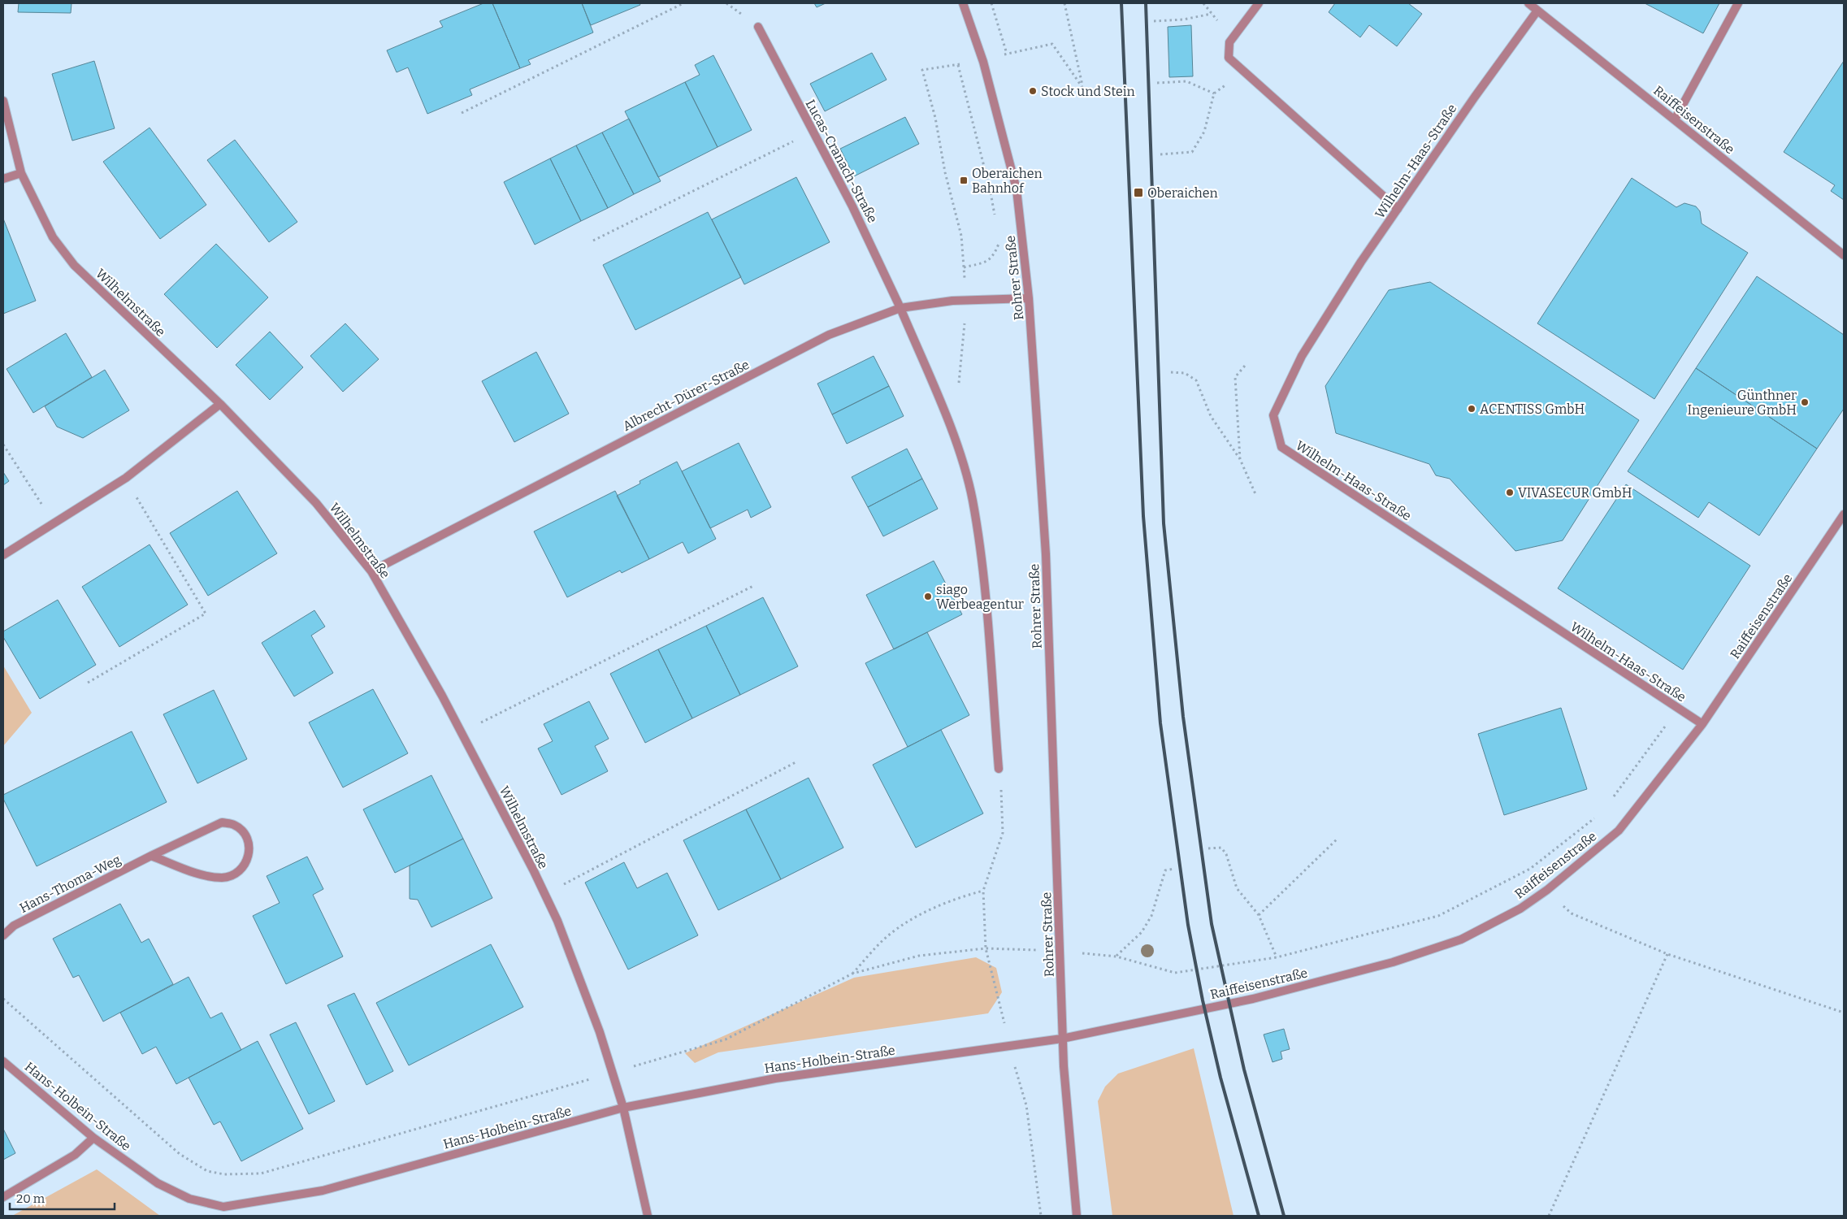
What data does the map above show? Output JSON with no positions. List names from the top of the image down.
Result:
{
  "streets": {
    "street": [
      "Raiffeisenstraße",
      "Lucas-Cranach-Straße",
      "Wilhelm-Haas-Straße",
      "Rohrer Straße",
      "Wilhelmstraße",
      "Albrecht-Dürer-Straße",
      "Hans-Thoma-Weg",
      "Hans-Holbein-Straße"
    ]
  },
  "crossings": [
    ["Raiffeisenstraße", "Wilhelm-Haas-Straße"],
    ["Raiffeisenstraße", "Rohrer Straße"],
    ["Raiffeisenstraße", "Hans-Holbein-Straße"],
    ["Lucas-Cranach-Straße", "Albrecht-Dürer-Straße"],
    ["Rohrer Straße", "Albrecht-Dürer-Straße"],
    ["Rohrer Straße", "Hans-Holbein-Straße"],
    ["Wilhelmstraße", "Albrecht-Dürer-Straße"],
    ["Wilhelmstraße", "Hans-Holbein-Straße"]
  ],
  "places": {
    "other": [
      "Stock und Stein",
      "Günthner Ingenieure GmbH",
      "ACENTISS GmbH",
      "VIVASECUR GmbH",
      "siago Werbeagentur"
    ],
    "transit": ["Oberaichen Bahnhof", "Oberaichen"]
  },
  "scale_bar": "20 m"
}
